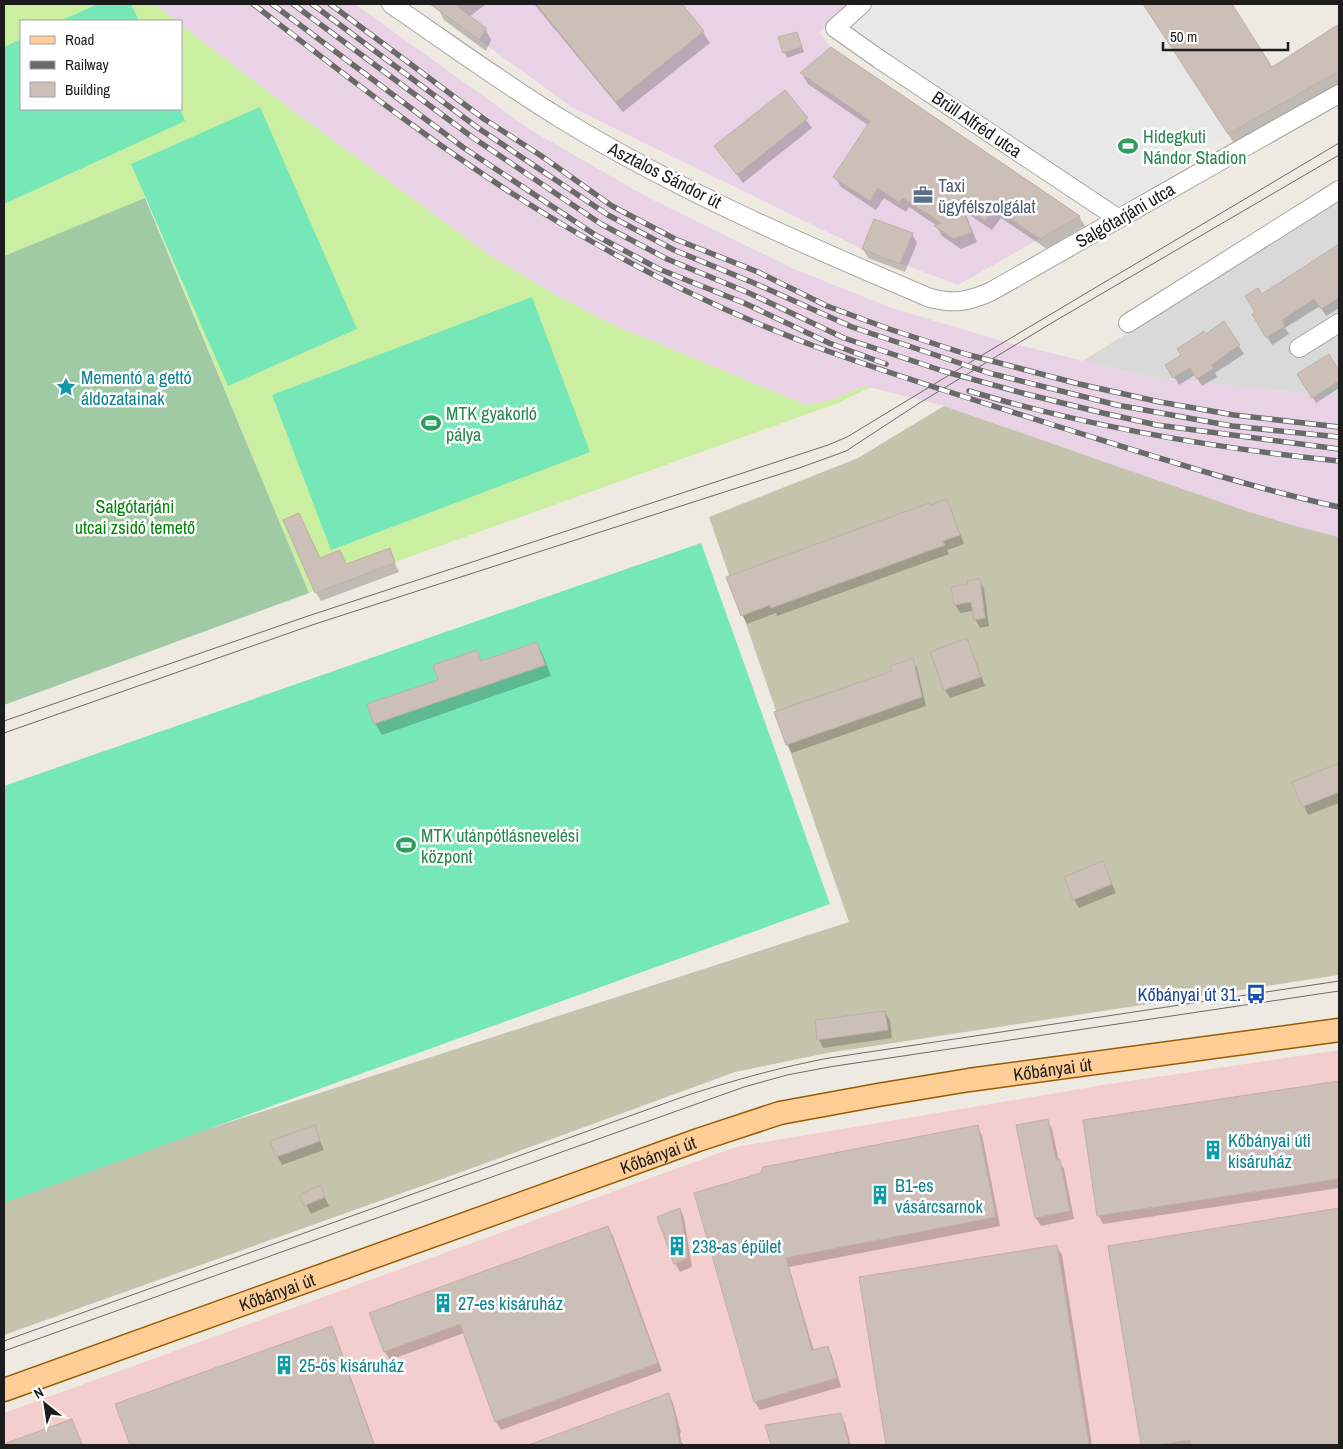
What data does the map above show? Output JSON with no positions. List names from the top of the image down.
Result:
{
  "streets": {
    "main road": ["Kőbányai út"],
    "street": ["Brüll Alfréd utca", "Asztalos Sándor út", "Salgótarjáni utca"]
  },
  "crossings": [
    ["Brüll Alfréd utca", "Salgótarjáni utca"],
    ["Asztalos Sándor út", "Salgótarjáni utca"]
  ],
  "parks": ["Salgótarjáni utcai zsidó temető"],
  "places": {
    "sports": ["Hidegkuti Nándor Stadion", "MTK gyakorló pálya", "MTK utánpótlásnevelési központ"],
    "office": ["Taxi ügyfélszolgálat"],
    "place": ["Mementó a gettó áldozatainak"],
    "bus stop": ["Kőbányai út 31."],
    "building": [
      "Kőbányai úti kisáruház",
      "B1-es vásárcsarnok",
      "238-as épület",
      "27-es kisáruház",
      "25-ös kisáruház"
    ]
  },
  "legend": ["Road", "Railway", "Building"],
  "scale_bar": "50 m",
  "north": "top left"
}
